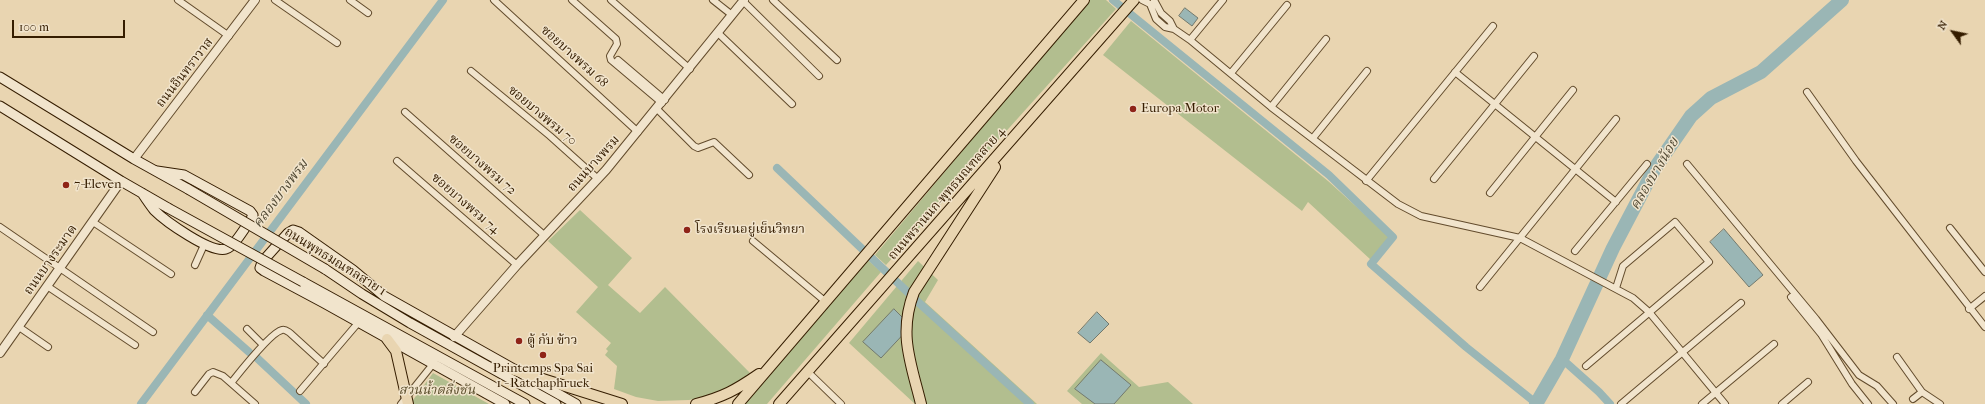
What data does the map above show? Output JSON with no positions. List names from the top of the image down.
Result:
{
  "streets": {
    "main road": ["ถนนพรานนก-พุทธมณฑลสาย 4", "ถนนพุทธมณฑลสาย 1"],
    "street": [
      "ซอยบางพรม 68",
      "ถนนอินทราวาส",
      "ซอยบางพรม 70",
      "ถนนบางพรม",
      "ซอยบางพรม 72",
      "ซอยบางพรม 74",
      "ถนนบางระมาด"
    ]
  },
  "crossings": [
    ["ซอยบางพรม 68", "ถนนบางพรม"],
    ["ถนนอินทราวาส", "ถนนพุทธมณฑลสาย 1"],
    ["ซอยบางพรม 70", "ถนนบางพรม"],
    ["ถนนบางพรม", "ซอยบางพรม 72"],
    ["ถนนบางพรม", "ซอยบางพรม 74"]
  ],
  "water": ["คลองบางน้อย", "คลองบางพรม"],
  "parks": ["สวนน้ำตลิ่งชัน"],
  "places": [
    "Europa Motor",
    "7-Eleven",
    "โรงเรียนอยู่เย็นวิทยา",
    "ตู้ กับ ข้าว",
    "Printemps Spa Sai 1 - Ratchaphruek"
  ],
  "scale_bar": "100 m",
  "north": "top left"
}
